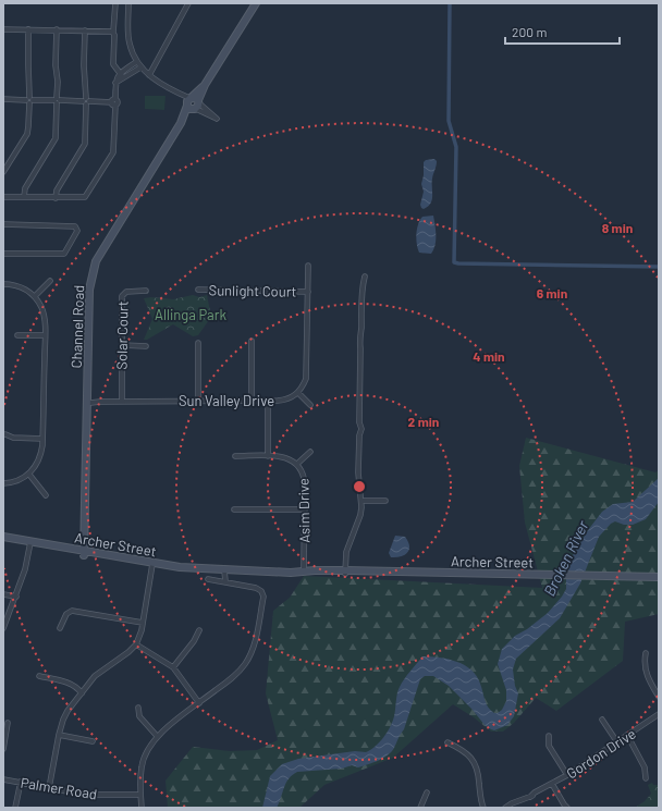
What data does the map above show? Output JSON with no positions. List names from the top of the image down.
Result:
{
  "streets": {
    "main road": ["Channel Road", "Archer Street"],
    "street": [
      "Sunlight Court",
      "Solar Court",
      "Sun Valley Drive",
      "Asim Drive",
      "Gordon Drive",
      "Palmer Road"
    ]
  },
  "crossings": [
    ["Channel Road", "Sun Valley Drive"],
    ["Channel Road", "Archer Street"],
    ["Solar Court", "Sun Valley Drive"],
    ["Asim Drive", "Archer Street"]
  ],
  "water": ["Broken River"],
  "parks": ["Allinga Park"],
  "scale_bar": "200 m",
  "rings": [
    "8 min",
    "6 min",
    "4 min",
    "2 min"
  ]
}
